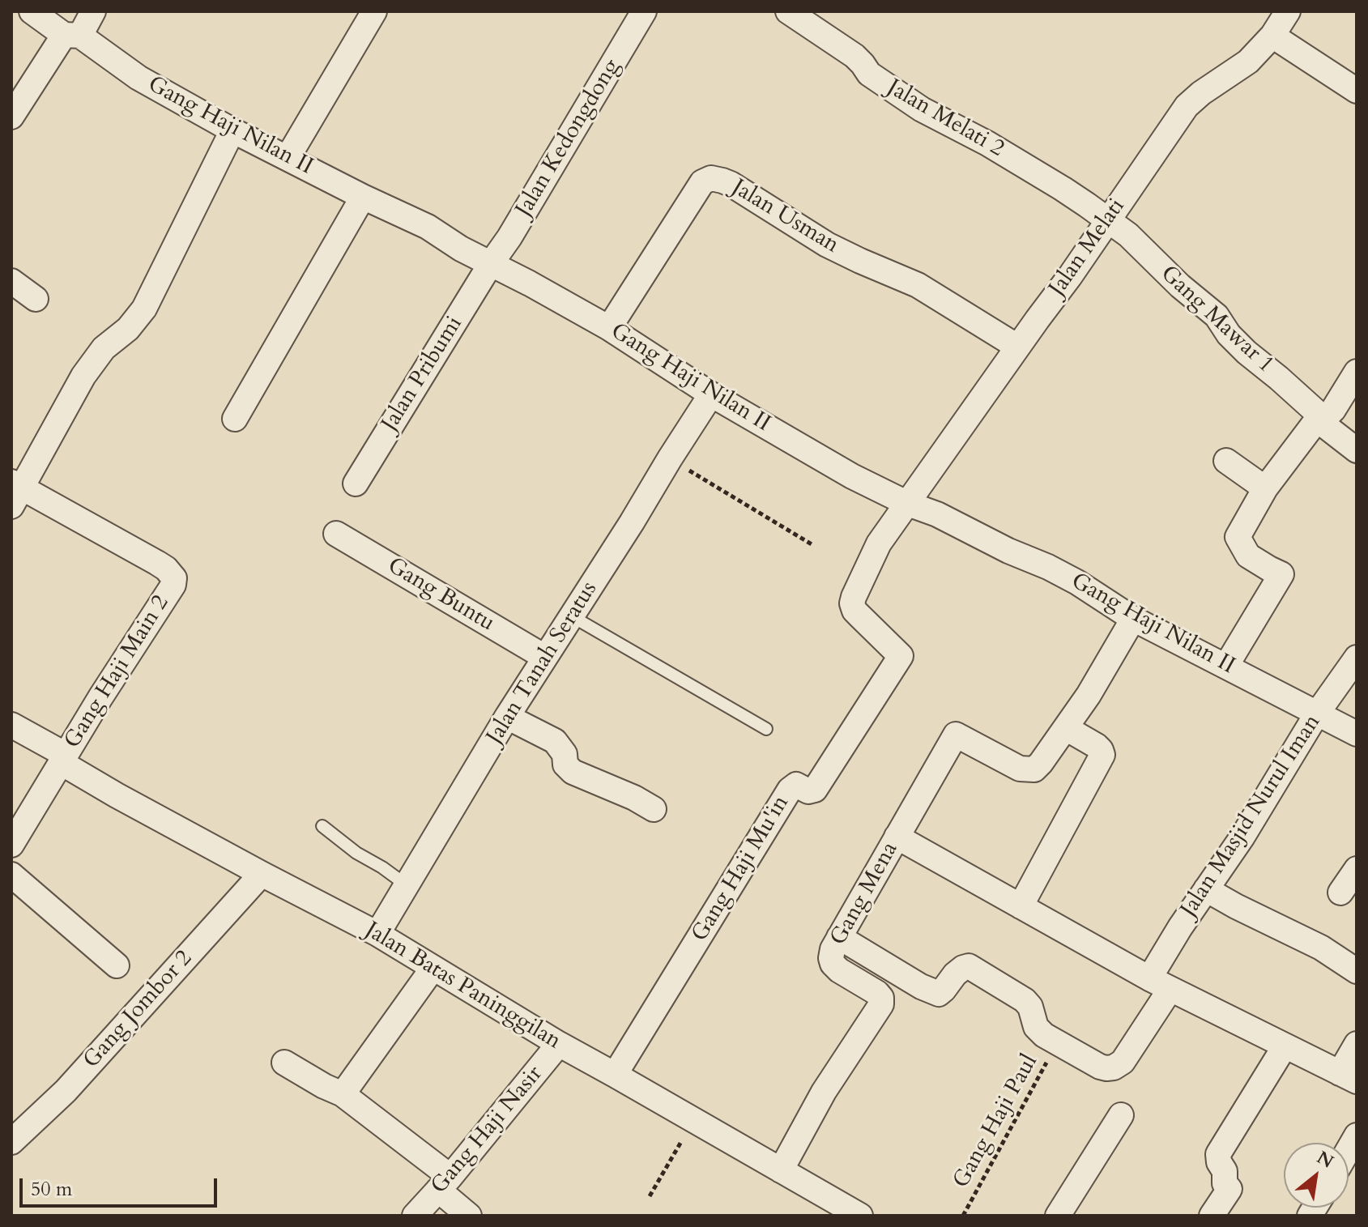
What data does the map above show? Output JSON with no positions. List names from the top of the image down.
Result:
{
  "streets": {
    "street": [
      "Jalan Melati 2",
      "Gang Haji Nilan II",
      "Jalan Kedongdong",
      "Jalan Usman",
      "Jalan Melati",
      "Gang Mawar 1",
      "Jalan Pribumi",
      "Gang Buntu",
      "Jalan Tanah Seratus",
      "Gang Haji Main 2",
      "Jalan Masjid Nurul Iman",
      "Gang Haji Mu'in",
      "Gang Mena",
      "Jalan Batas Paninggilan",
      "Gang Jombor 2",
      "Gang Haji Nasir"
    ],
    "path": ["Gang Haji Paul"]
  },
  "crossings": [
    ["Jalan Melati 2", "Jalan Melati"],
    ["Jalan Melati 2", "Gang Mawar 1"],
    ["Gang Haji Nilan II", "Jalan Kedongdong"],
    ["Gang Haji Nilan II", "Jalan Usman"],
    ["Gang Haji Nilan II", "Jalan Melati"],
    ["Gang Haji Nilan II", "Jalan Pribumi"],
    ["Gang Haji Nilan II", "Jalan Tanah Seratus"],
    ["Gang Haji Nilan II", "Jalan Masjid Nurul Iman"],
    ["Jalan Kedongdong", "Jalan Pribumi"],
    ["Jalan Usman", "Jalan Melati"],
    ["Jalan Melati", "Gang Mawar 1"],
    ["Jalan Melati", "Gang Haji Mu'in"],
    ["Gang Buntu", "Jalan Tanah Seratus"],
    ["Jalan Tanah Seratus", "Jalan Batas Paninggilan"],
    ["Gang Haji Main 2", "Jalan Batas Paninggilan"],
    ["Jalan Masjid Nurul Iman", "Gang Haji Paul"],
    ["Gang Haji Mu'in", "Jalan Batas Paninggilan"],
    ["Gang Mena", "Jalan Batas Paninggilan"],
    ["Jalan Batas Paninggilan", "Gang Jombor 2"],
    ["Jalan Batas Paninggilan", "Gang Haji Nasir"]
  ],
  "scale_bar": "50 m",
  "north": "top right"
}
